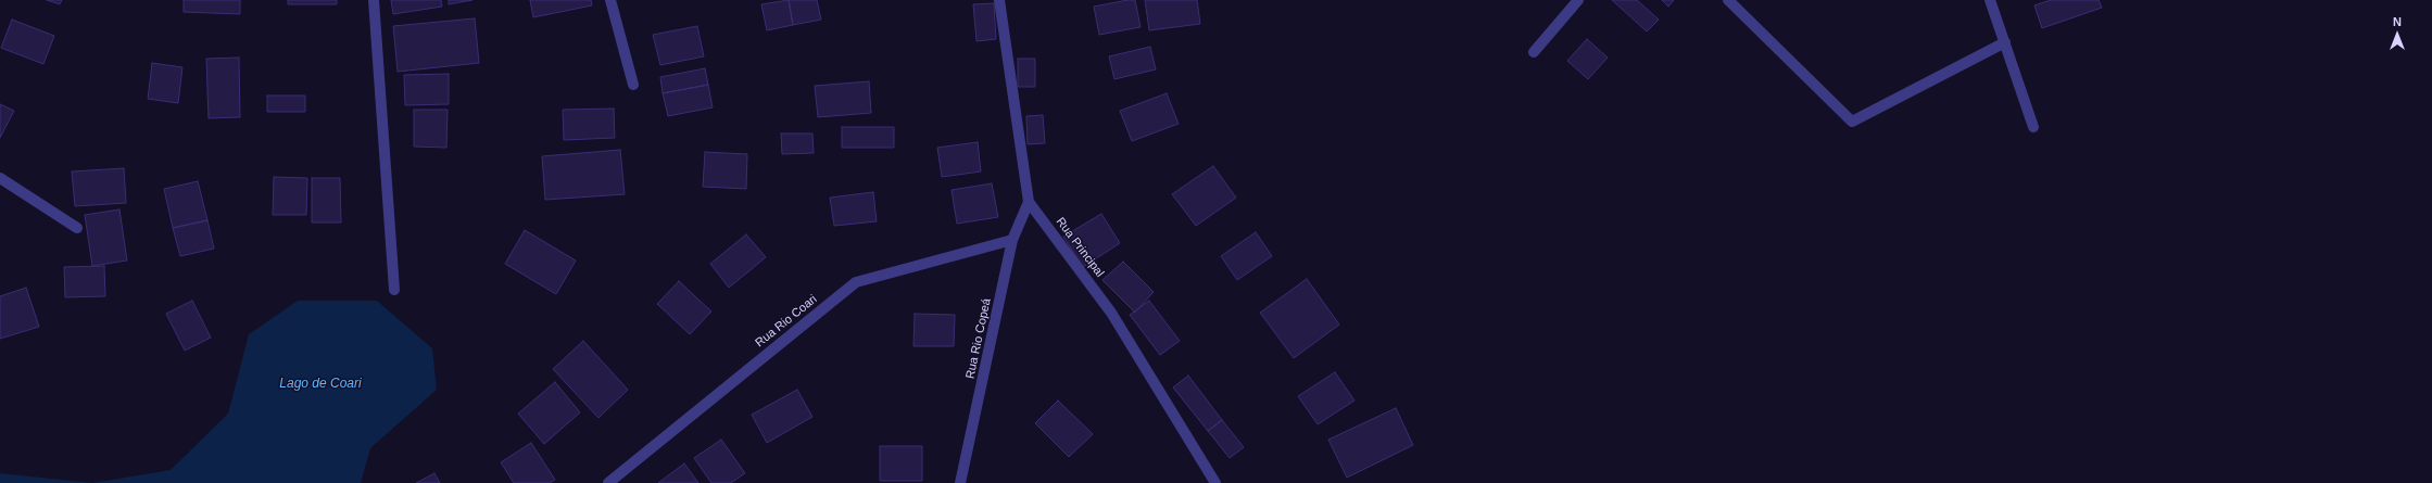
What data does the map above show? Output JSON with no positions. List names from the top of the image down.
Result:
{
  "streets": {
    "street": ["Rua Principal", "Rua Rio Coari", "Rua Rio Copeá"]
  },
  "crossings": [
    ["Rua Principal", "Rua Rio Copeá"],
    ["Rua Rio Coari", "Rua Rio Copeá"]
  ],
  "water": ["Lago de Coari"],
  "north": "top"
}
